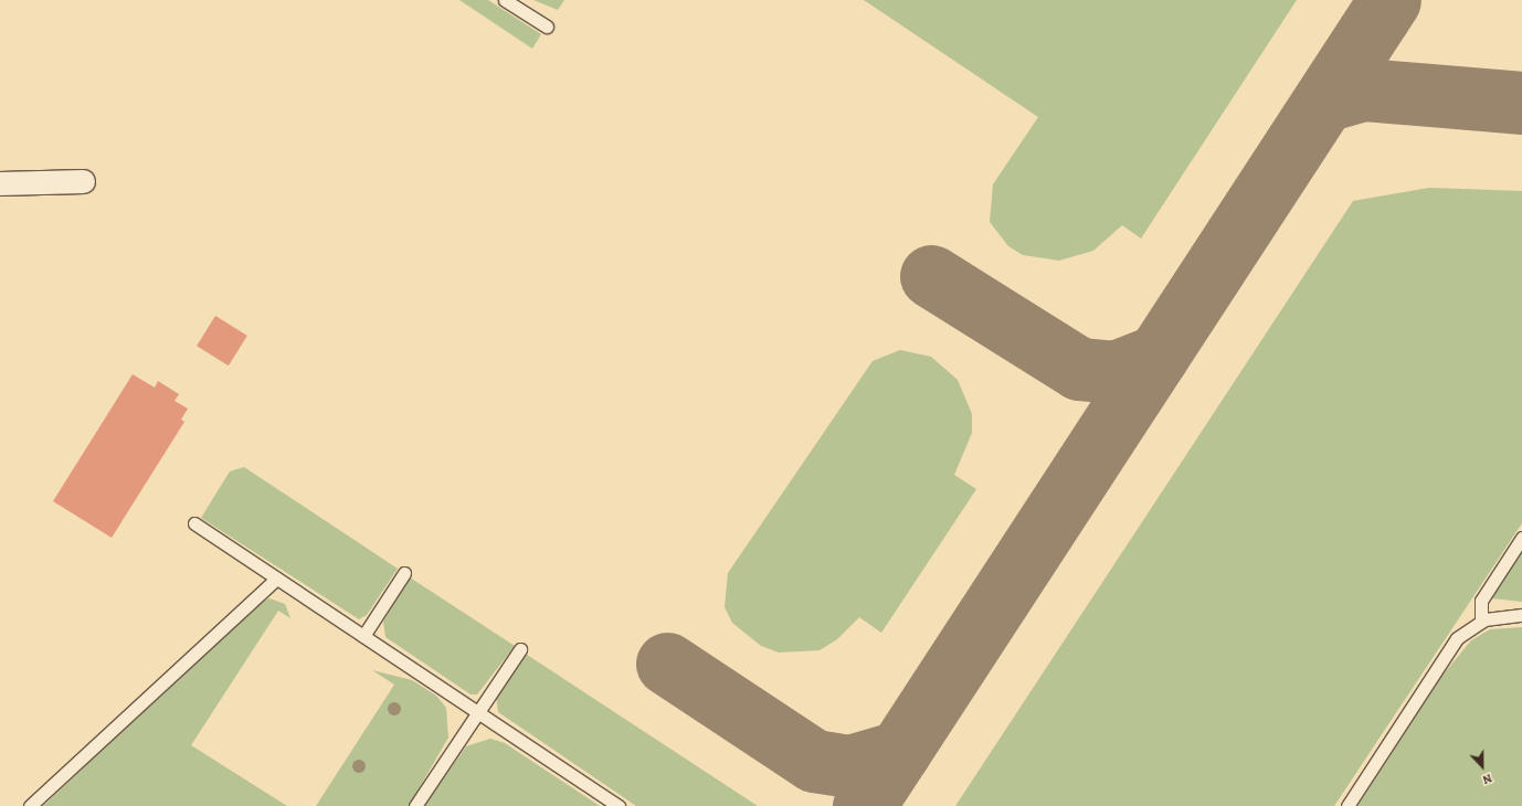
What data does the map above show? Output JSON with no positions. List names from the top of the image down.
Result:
{
  "north": "bottom"
}
